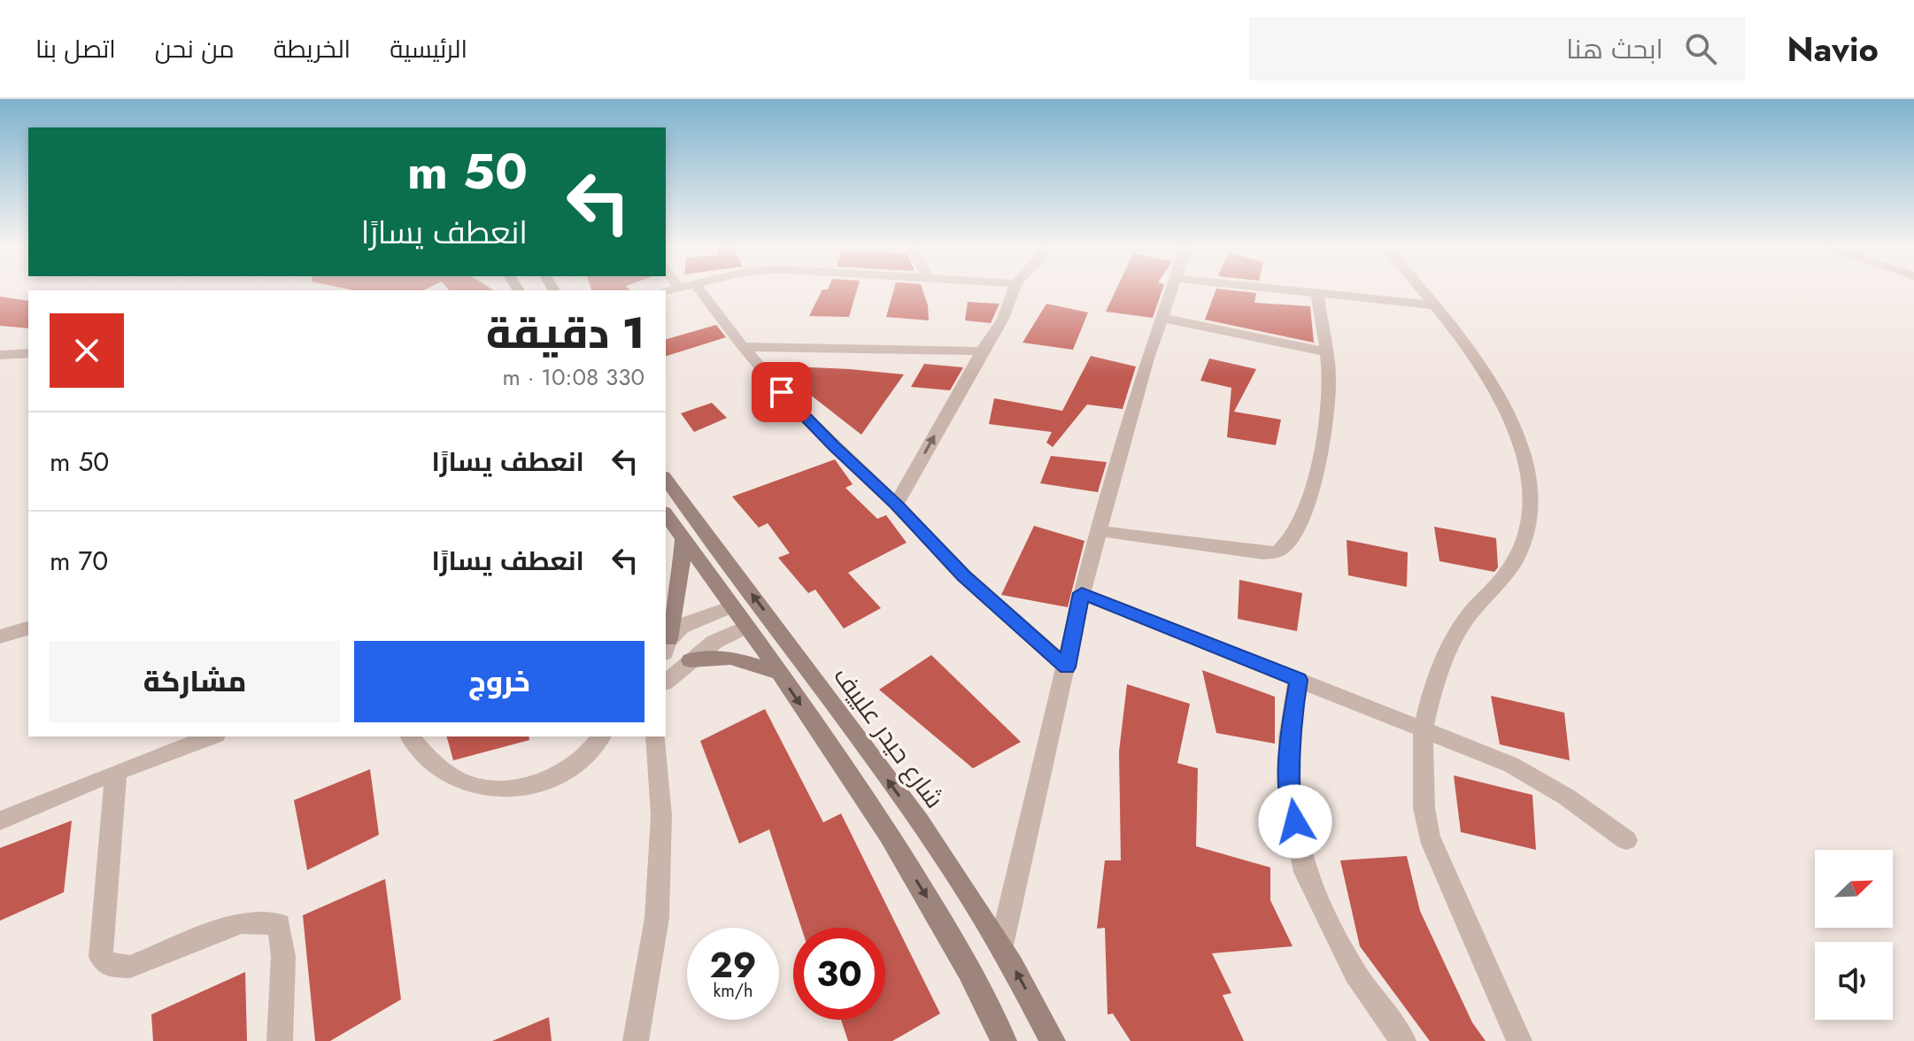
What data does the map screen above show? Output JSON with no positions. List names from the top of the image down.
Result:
{
  "streets": {
    "main road": ["شارع حيدر علييف"]
  },
  "north": "top right",
  "page": {
    "header": "Navio",
    "search": "ابحث هنا",
    "nav": [
      "الرئيسية",
      "الخريطة",
      "من نحن",
      "اتصل بنا"
    ],
    "turn": ["50 m", "انعطف يسارًا"],
    "heading": ["1 دقيقة", "330 m · 10:08"],
    "list": [
      {
        "name": "انعطف يسارًا",
        "value": "50 m"
      },
      {
        "name": "انعطف يسارًا",
        "value": "70 m"
      }
    ],
    "buttons": ["خروج", "مشاركة"],
    "speed": "29 km/h",
    "limit": "30"
  }
}
